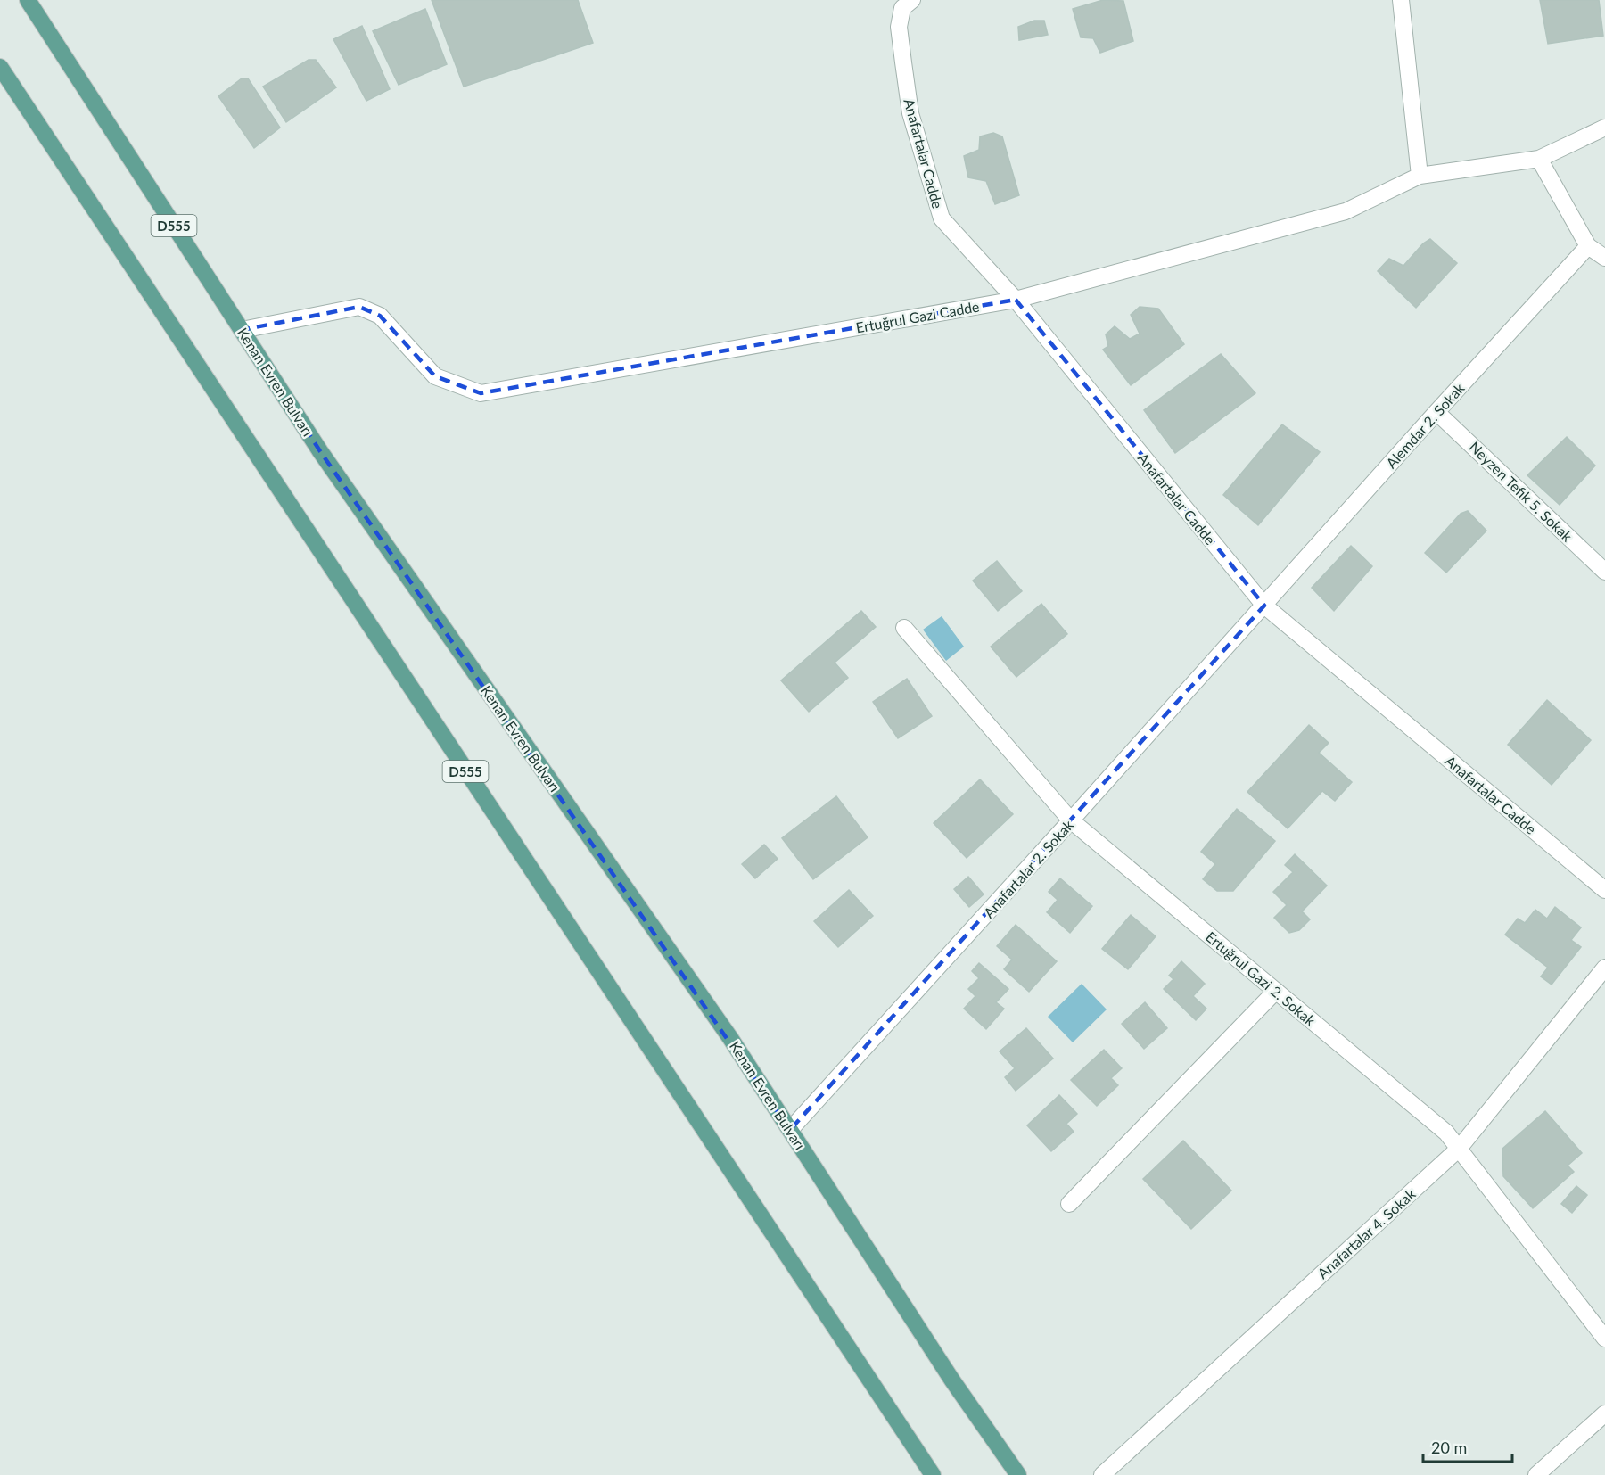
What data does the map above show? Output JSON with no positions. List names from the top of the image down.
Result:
{
  "streets": {
    "main road": ["D555", "Kenan Evren Bulvarı"],
    "street": [
      "Anafartalar Cadde",
      "Ertuğrul Gazi Cadde",
      "Alemdar 2. Sokak",
      "Neyzen Tefik 5. Sokak",
      "Anafartalar 2. Sokak",
      "Ertuğrul Gazi 2. Sokak",
      "Anafartalar 4. Sokak"
    ]
  },
  "crossings": [
    ["Anafartalar Cadde", "Ertuğrul Gazi Cadde"],
    ["Anafartalar Cadde", "Alemdar 2. Sokak"],
    ["Anafartalar Cadde", "Anafartalar 2. Sokak"],
    ["Ertuğrul Gazi Cadde", "Kenan Evren Bulvarı"],
    ["Kenan Evren Bulvarı", "Anafartalar 2. Sokak"],
    ["Alemdar 2. Sokak", "Neyzen Tefik 5. Sokak"],
    ["Alemdar 2. Sokak", "Anafartalar 2. Sokak"],
    ["Anafartalar 2. Sokak", "Ertuğrul Gazi 2. Sokak"],
    ["Ertuğrul Gazi 2. Sokak", "Anafartalar 4. Sokak"]
  ],
  "scale_bar": "20 m"
}
